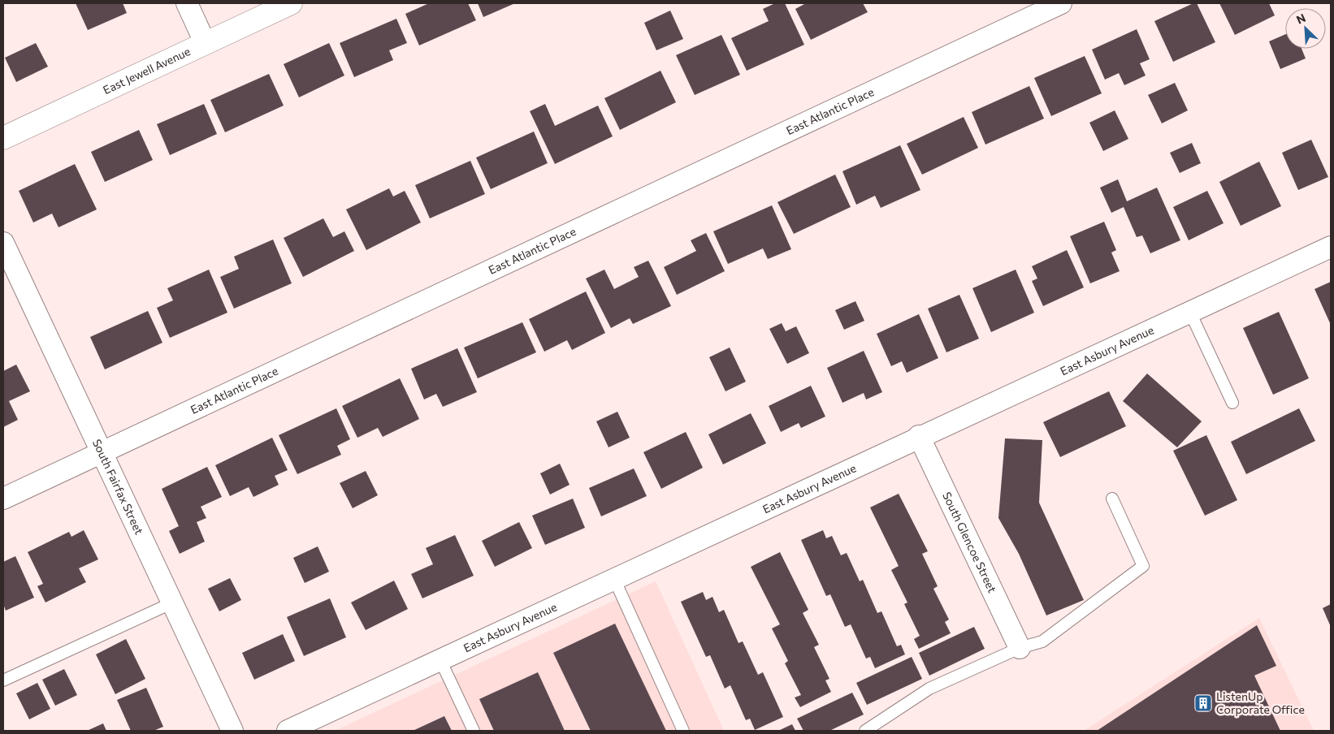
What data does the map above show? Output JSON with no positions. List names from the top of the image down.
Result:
{
  "streets": {
    "street": [
      "East Jewell Avenue",
      "East Atlantic Place",
      "East Asbury Avenue",
      "South Fairfax Street",
      "South Glencoe Street"
    ]
  },
  "crossings": [
    ["East Atlantic Place", "South Fairfax Street"],
    ["East Asbury Avenue", "South Glencoe Street"]
  ],
  "places": {
    "building": ["ListenUp Corporate Office"]
  },
  "north": "top left"
}
